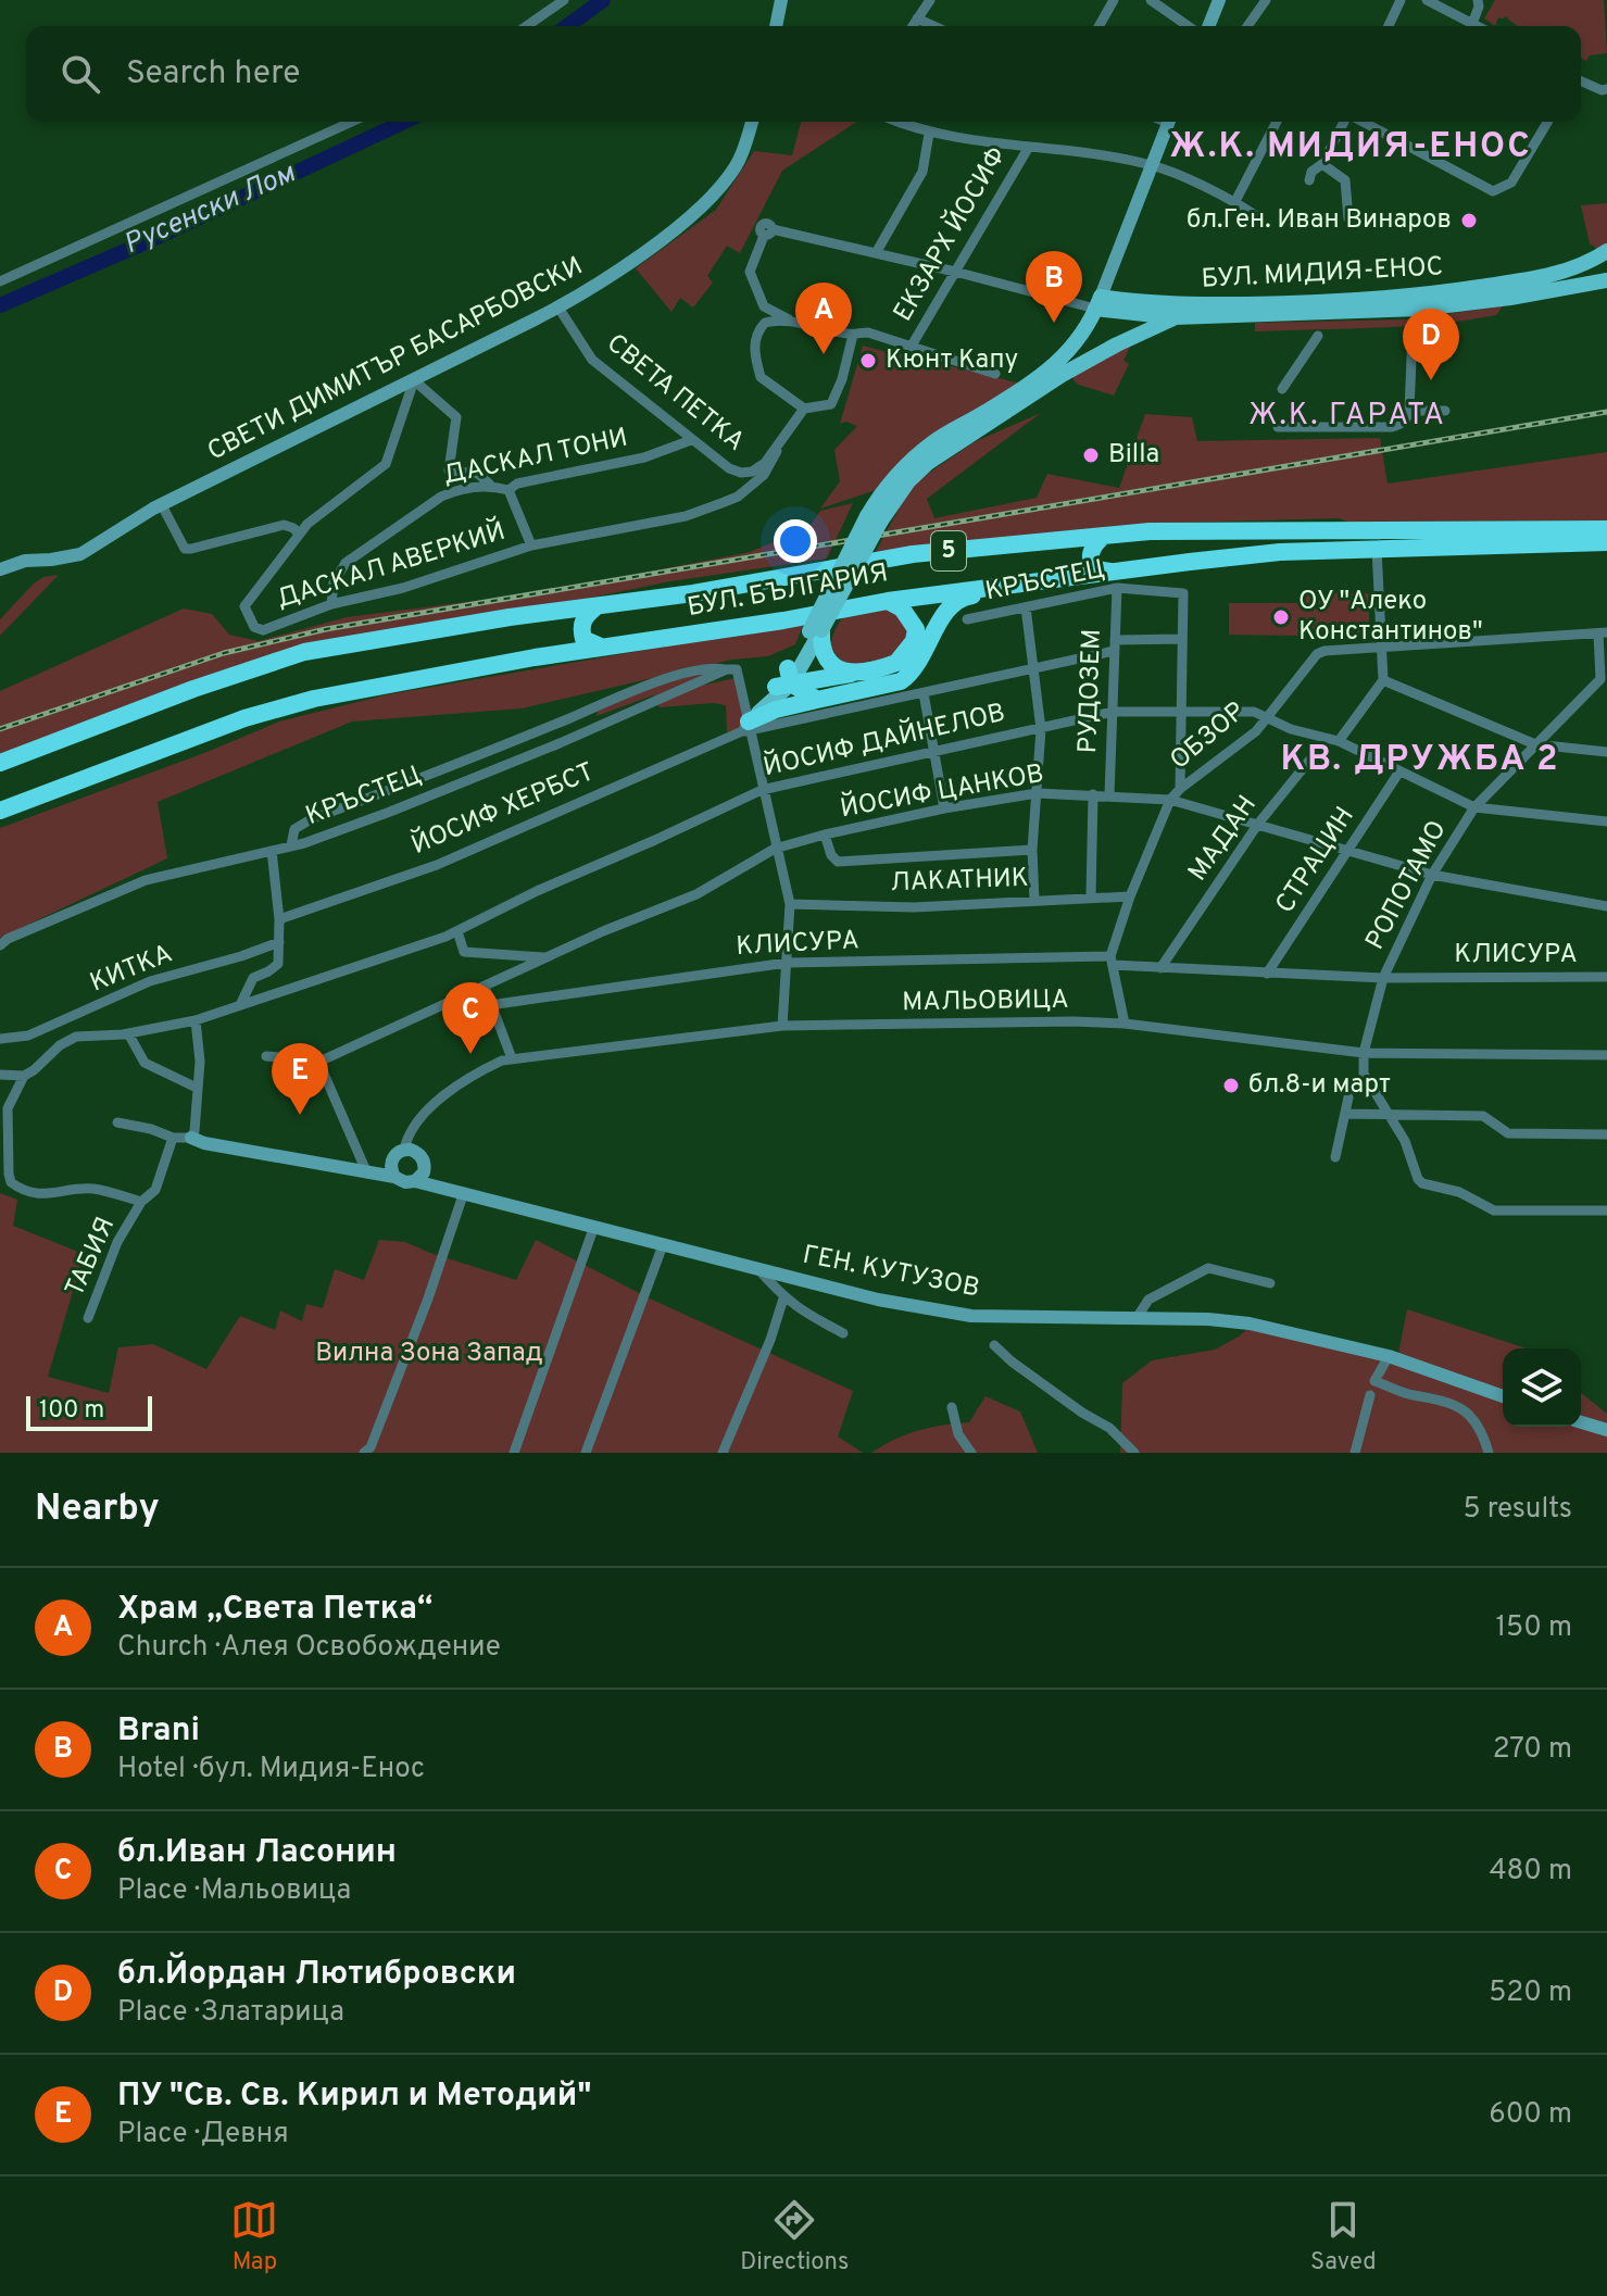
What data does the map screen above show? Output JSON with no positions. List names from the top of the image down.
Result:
{
  "streets": {
    "highway": ["5", "БУЛ. БЪЛГАРИЯ"],
    "main road": ["БУЛ. МИДИЯ-ЕНОС"],
    "street": [
      "ЕКЗАРХ ЙОСИФ",
      "СВЕТИ ДИМИТЪР БАСАРБОВСКИ",
      "СВЕТА ПЕТКА",
      "ДАСКАЛ ТОНИ",
      "ДАСКАЛ АВЕРКИЙ",
      "КРЪСТЕЦ",
      "РУДОЗЕМ",
      "ОБЗОР",
      "ЙОСИФ ДАЙНЕЛОВ",
      "ЙОСИФ ЦАНКОВ",
      "ЙОСИФ ХЕРБСТ",
      "МАДАН",
      "СТРАЦИН",
      "ЛАКАТНИК",
      "РОПОТАМО",
      "КЛИСУРА",
      "КИТКА",
      "МАЛЬОВИЦА",
      "ТАБИЯ",
      "ГЕН. КУТУЗОВ"
    ]
  },
  "crossings": [
    ["ЕКЗАРХ ЙОСИФ", "БУЛ. МИДИЯ-ЕНОС"],
    ["БУЛ. МИДИЯ-ЕНОС", "ЙОСИФ ХЕРБСТ"],
    ["СВЕТИ ДИМИТЪР БАСАРБОВСКИ", "СВЕТА ПЕТКА"],
    ["СВЕТИ ДИМИТЪР БАСАРБОВСКИ", "ДАСКАЛ АВЕРКИЙ"],
    ["СВЕТА ПЕТКА", "ДАСКАЛ ТОНИ"],
    ["СВЕТА ПЕТКА", "ДАСКАЛ АВЕРКИЙ"],
    ["ДАСКАЛ ТОНИ", "ДАСКАЛ АВЕРКИЙ"],
    ["КРЪСТЕЦ", "БУЛ. БЪЛГАРИЯ"],
    ["КРЪСТЕЦ", "РУДОЗЕМ"],
    ["КРЪСТЕЦ", "ЙОСИФ ХЕРБСТ"],
    ["БУЛ. БЪЛГАРИЯ", "РУДОЗЕМ"],
    ["РУДОЗЕМ", "ЙОСИФ ДАЙНЕЛОВ"],
    ["РУДОЗЕМ", "ЙОСИФ ЦАНКОВ"],
    ["РУДОЗЕМ", "ЙОСИФ ХЕРБСТ"],
    ["ОБЗОР", "ЙОСИФ ДАЙНЕЛОВ"],
    ["ОБЗОР", "ЙОСИФ ЦАНКОВ"],
    ["ОБЗОР", "ЛАКАТНИК"],
    ["ОБЗОР", "РОПОТАМО"],
    ["ОБЗОР", "КЛИСУРА"],
    ["ОБЗОР", "МАЛЬОВИЦА"],
    ["ЙОСИФ ДАЙНЕЛОВ", "МАДАН"],
    ["ЙОСИФ ДАЙНЕЛОВ", "СТРАЦИН"],
    ["ЙОСИФ ДАЙНЕЛОВ", "РОПОТАМО"],
    ["ЙОСИФ ДАЙНЕЛОВ", "ТАБИЯ"],
    ["ЙОСИФ ЦАНКОВ", "МАДАН"],
    ["ЙОСИФ ЦАНКОВ", "СТРАЦИН"],
    ["ЙОСИФ ЦАНКОВ", "РОПОТАМО"],
    ["МАДАН", "КЛИСУРА"],
    ["СТРАЦИН", "КЛИСУРА"],
    ["РОПОТАМО", "КЛИСУРА"],
    ["РОПОТАМО", "МАЛЬОВИЦА"],
    ["МАЛЬОВИЦА", "ГЕН. КУТУЗОВ"]
  ],
  "districts": ["Ж.К. МИДИЯ-ЕНОС", "Ж.К. ГАРАТА", "КВ. ДРУЖБА 2"],
  "water": ["Русенски Лом"],
  "parks": ["Вилна Зона Запад"],
  "places": [
    "бл.Ген. Иван Винаров",
    "Кюнт Капу",
    "Billa",
    "ОУ \"Алеко Константинов\"",
    "бл.8-и март"
  ],
  "scale_bar": "100 m",
  "page": {
    "search": "Search here",
    "pins": [
      "B",
      "A",
      "D",
      "C",
      "E"
    ],
    "scale": "100 m",
    "heading": ["Nearby", "5 results"],
    "list": [
      {
        "mark": "A",
        "name": "Храм „Света Петка“",
        "note": "Church · Алея Освобождение",
        "value": "150 m"
      },
      {
        "mark": "B",
        "name": "Brani",
        "note": "Hotel · бул. Мидия-Енос",
        "value": "270 m"
      },
      {
        "mark": "C",
        "name": "бл.Иван Ласонин",
        "note": "Place · Мальовица",
        "value": "480 m"
      },
      {
        "mark": "D",
        "name": "бл.Йордан Лютибровски",
        "note": "Place · Златарица",
        "value": "520 m"
      },
      {
        "mark": "E",
        "name": "ПУ \"Св. Св. Кирил и Методий\"",
        "note": "Place · Девня",
        "value": "600 m"
      }
    ],
    "nav": ["Map", "Directions", "Saved"]
  }
}
